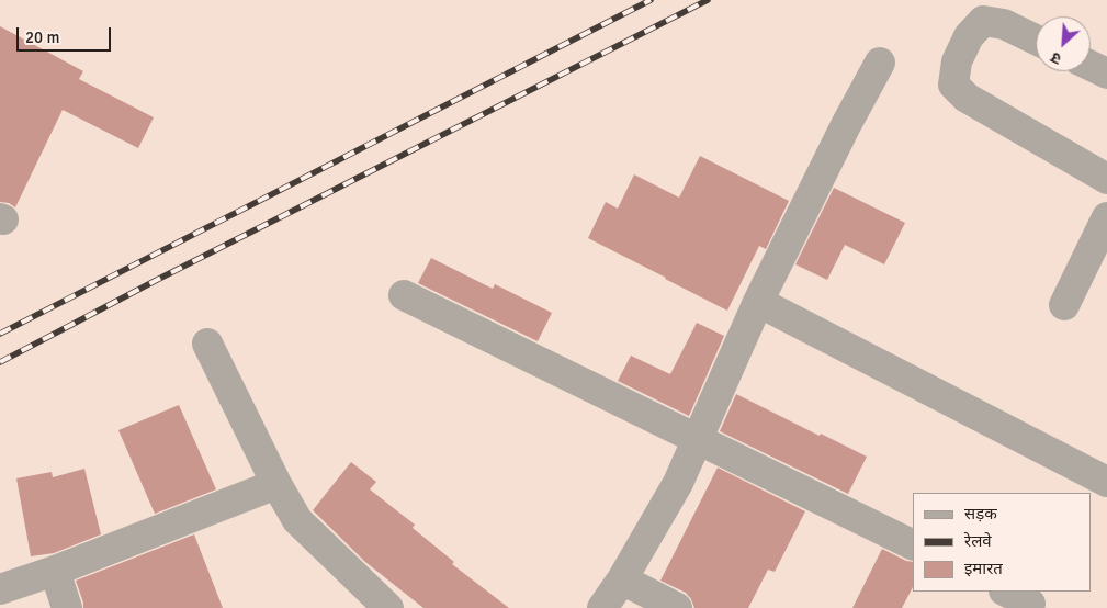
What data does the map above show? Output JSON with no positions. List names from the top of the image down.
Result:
{
  "legend": ["सड़क", "रेलवे", "इमारत"],
  "scale_bar": "20 m",
  "north": "bottom left"
}
